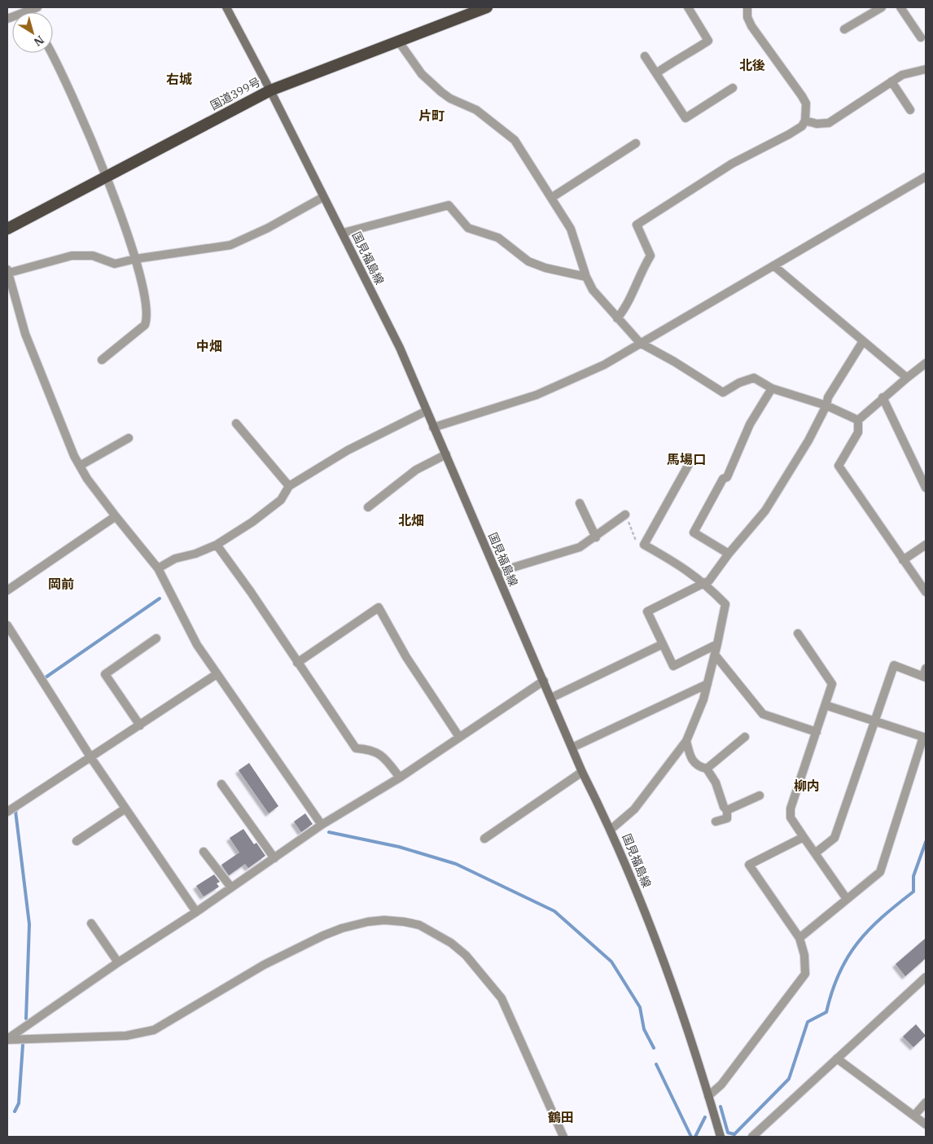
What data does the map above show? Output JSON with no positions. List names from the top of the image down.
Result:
{
  "streets": {
    "highway": ["国道399号"],
    "main road": ["国見福島線"]
  },
  "crossings": [
    ["国道399号", "国見福島線"]
  ],
  "districts": [
    "北後",
    "右城",
    "片町",
    "中畑",
    "馬場口",
    "北畑",
    "岡前",
    "柳内",
    "鶴田"
  ],
  "north": "bottom right"
}
